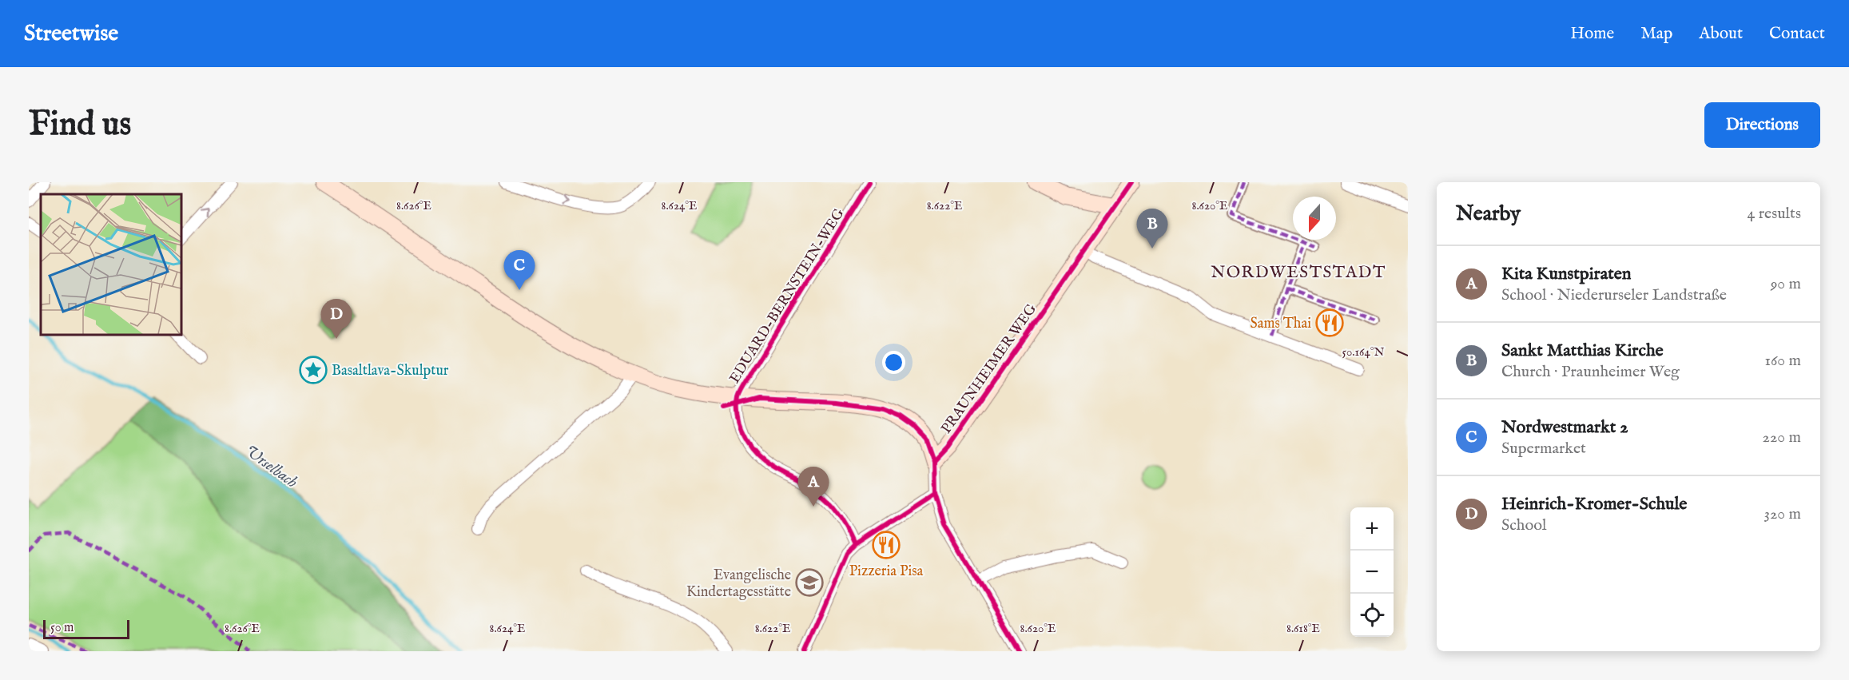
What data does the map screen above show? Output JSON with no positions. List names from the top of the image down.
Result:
{
  "streets": {
    "main road": ["PRAUNHEIMER WEG"],
    "street": ["EDUARD-BERNSTEIN-WEG"]
  },
  "districts": ["NORDWESTSTADT"],
  "water": ["Urselbach"],
  "places": {
    "restaurant": ["Sams Thai", "Pizzeria Pisa"],
    "place": ["Basaltlava-Skulptur"],
    "school or university": ["Evangelische Kindertagesstätte"]
  },
  "scale_bar": "50 m",
  "north": "bottom",
  "page": {
    "header": "Streetwise",
    "nav": [
      "Home",
      "Map",
      "About",
      "Contact"
    ],
    "buttons": "Directions",
    "title": "Find us",
    "heading": ["Nearby", "4 results"],
    "pins": [
      "B",
      "C",
      "D",
      "A"
    ],
    "list": [
      {
        "mark": "A",
        "name": "Kita Kunstpiraten",
        "note": "School · Niederurseler Landstraße",
        "value": "90 m"
      },
      {
        "mark": "B",
        "name": "Sankt Matthias Kirche",
        "note": "Church · Praunheimer Weg",
        "value": "160 m"
      },
      {
        "mark": "C",
        "name": "Nordwestmarkt 2",
        "note": "Supermarket",
        "value": "220 m"
      },
      {
        "mark": "D",
        "name": "Heinrich-Kromer-Schule",
        "note": "School",
        "value": "320 m"
      }
    ],
    "map_buttons": ["+", "−"],
    "scale": "50 m"
  },
  "coordinates": [
    "8.626°E",
    "8.624°E",
    "8.622°E",
    "8.620°E",
    "50.164°N",
    "8.618°E"
  ]
}
